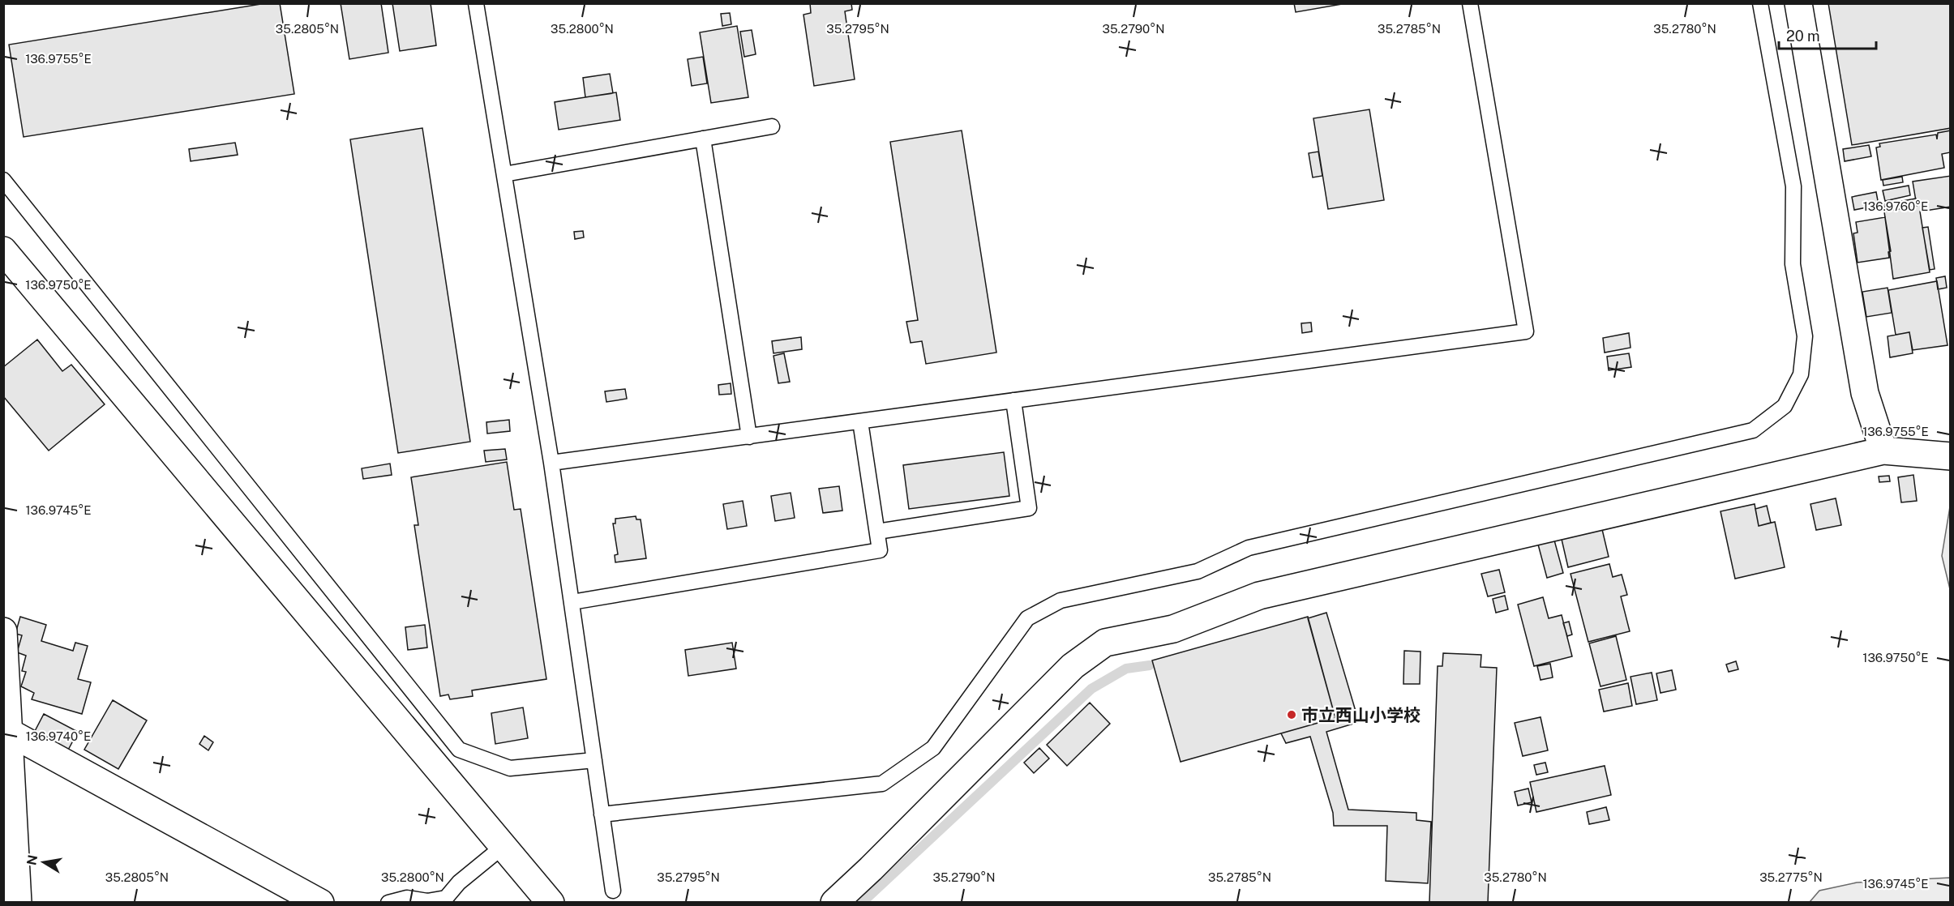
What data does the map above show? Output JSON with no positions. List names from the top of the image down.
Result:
{
  "places": ["市立西山小学校"],
  "scale_bar": "20 m",
  "north": "left",
  "coordinates": [
    "35.2805°N",
    "35.2800°N",
    "35.2795°N",
    "35.2790°N",
    "35.2785°N",
    "35.2780°N",
    "136.9755°E",
    "136.9760°E",
    "136.9750°E",
    "136.9745°E",
    "136.9740°E",
    "35.2775°N"
  ]
}
